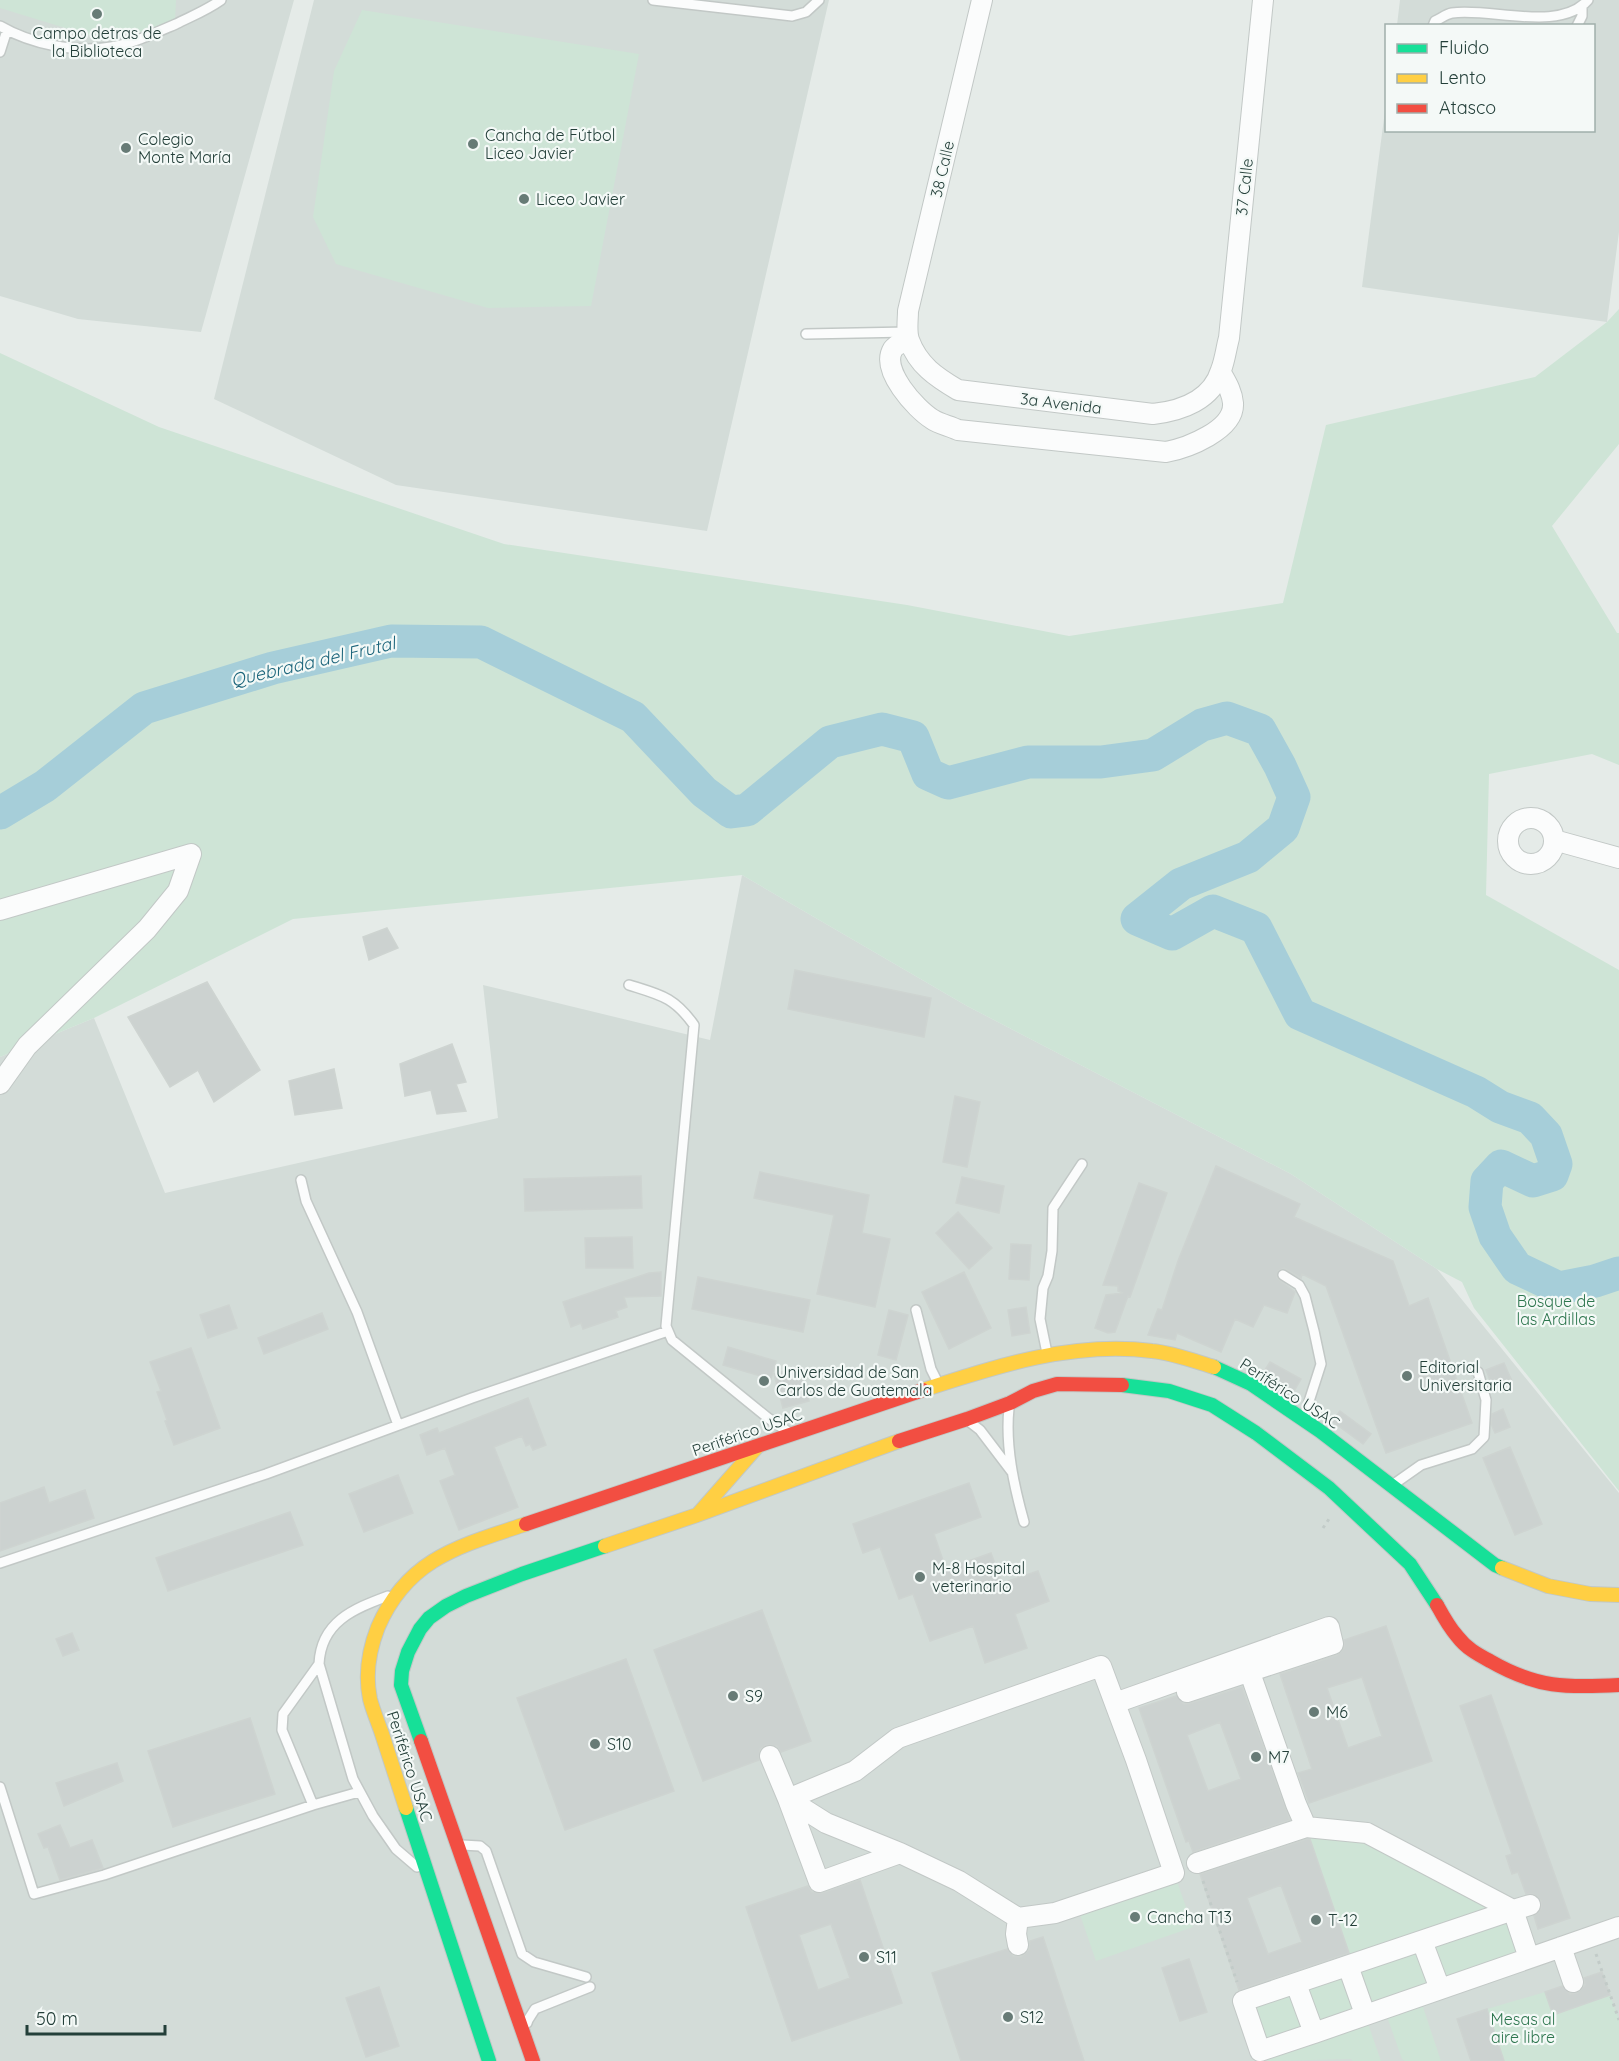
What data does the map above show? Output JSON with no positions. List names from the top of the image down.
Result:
{
  "streets": {
    "street": [
      "38 Calle",
      "37 Calle",
      "3a Avenida",
      "Periférico USAC"
    ]
  },
  "crossings": [
    ["38 Calle", "3a Avenida"],
    ["37 Calle", "3a Avenida"]
  ],
  "water": ["Quebrada del Frutal"],
  "parks": ["Bosque de las Ardillas", "Mesas al aire libre"],
  "places": [
    "Campo detras de la Biblioteca",
    "Cancha de Fútbol Liceo Javier",
    "Colegio Monte María",
    "Liceo Javier",
    "Editorial Universitaria",
    "Universidad de San Carlos de Guatemala",
    "M-8 Hospital veterinario",
    "S9",
    "M6",
    "S10",
    "M7",
    "Cancha T13",
    "T-12",
    "S11",
    "S12"
  ],
  "legend": ["Fluido", "Lento", "Atasco"],
  "scale_bar": "50 m"
}
